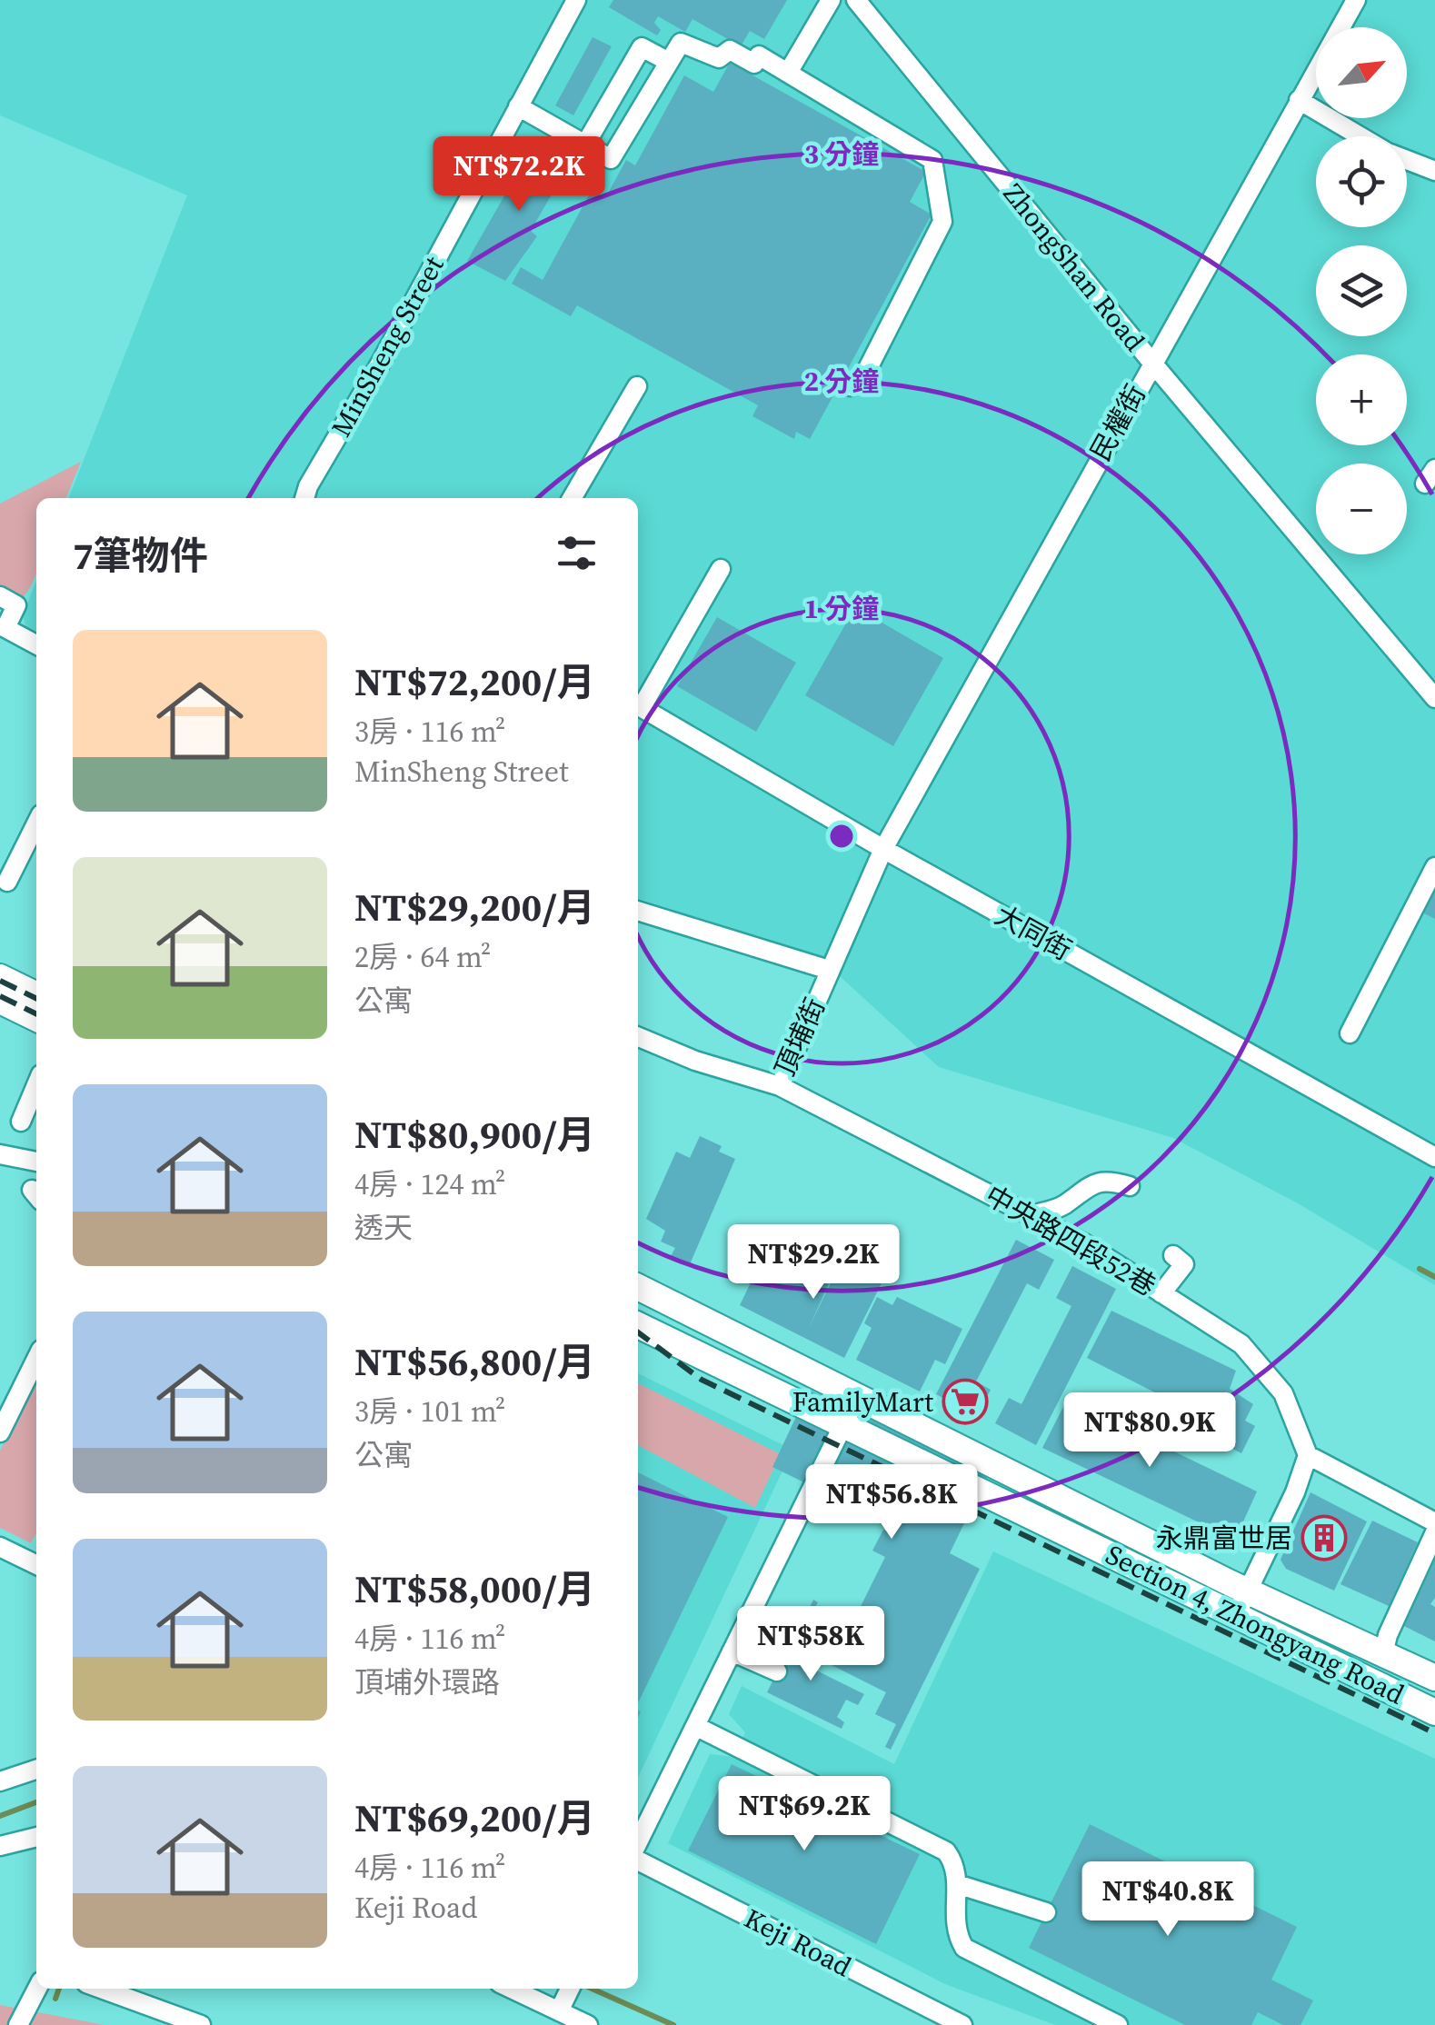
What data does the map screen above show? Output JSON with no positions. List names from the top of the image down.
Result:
{
  "streets": {
    "main road": ["Section 4, Zhongyang Road"],
    "street": [
      "ZhongShan Road",
      "MinSheng Street",
      "民權街",
      "大同街",
      "頂埔街",
      "中央路四段52巷",
      "Keji Road"
    ]
  },
  "crossings": [
    ["ZhongShan Road", "民權街"],
    ["民權街", "大同街"],
    ["民權街", "頂埔街"],
    ["大同街", "頂埔街"],
    ["頂埔街", "中央路四段52巷"]
  ],
  "places": {
    "supermarket": ["FamilyMart"],
    "building": ["永鼎富世居"]
  },
  "north": "top right",
  "page": {
    "map_buttons": ["+", "−"],
    "price": [
      "NT$72.2K",
      "NT$29.2K",
      "NT$80.9K",
      "NT$56.8K",
      "NT$58K",
      "NT$69.2K",
      "NT$40.8K"
    ],
    "heading": "7筆物件",
    "list": [
      {
        "name": "NT$72,200/月",
        "note": "3房 · 116 m² · MinSheng Street"
      },
      {
        "name": "NT$29,200/月",
        "note": "2房 · 64 m² · 公寓"
      },
      {
        "name": "NT$80,900/月",
        "note": "4房 · 124 m² · 透天"
      },
      {
        "name": "NT$56,800/月",
        "note": "3房 · 101 m² · 公寓"
      },
      {
        "name": "NT$58,000/月",
        "note": "4房 · 116 m² · 頂埔外環路"
      },
      {
        "name": "NT$69,200/月",
        "note": "4房 · 116 m² · Keji Road"
      }
    ]
  },
  "rings": ["3 分鐘", "2 分鐘", "1 分鐘"]
}
